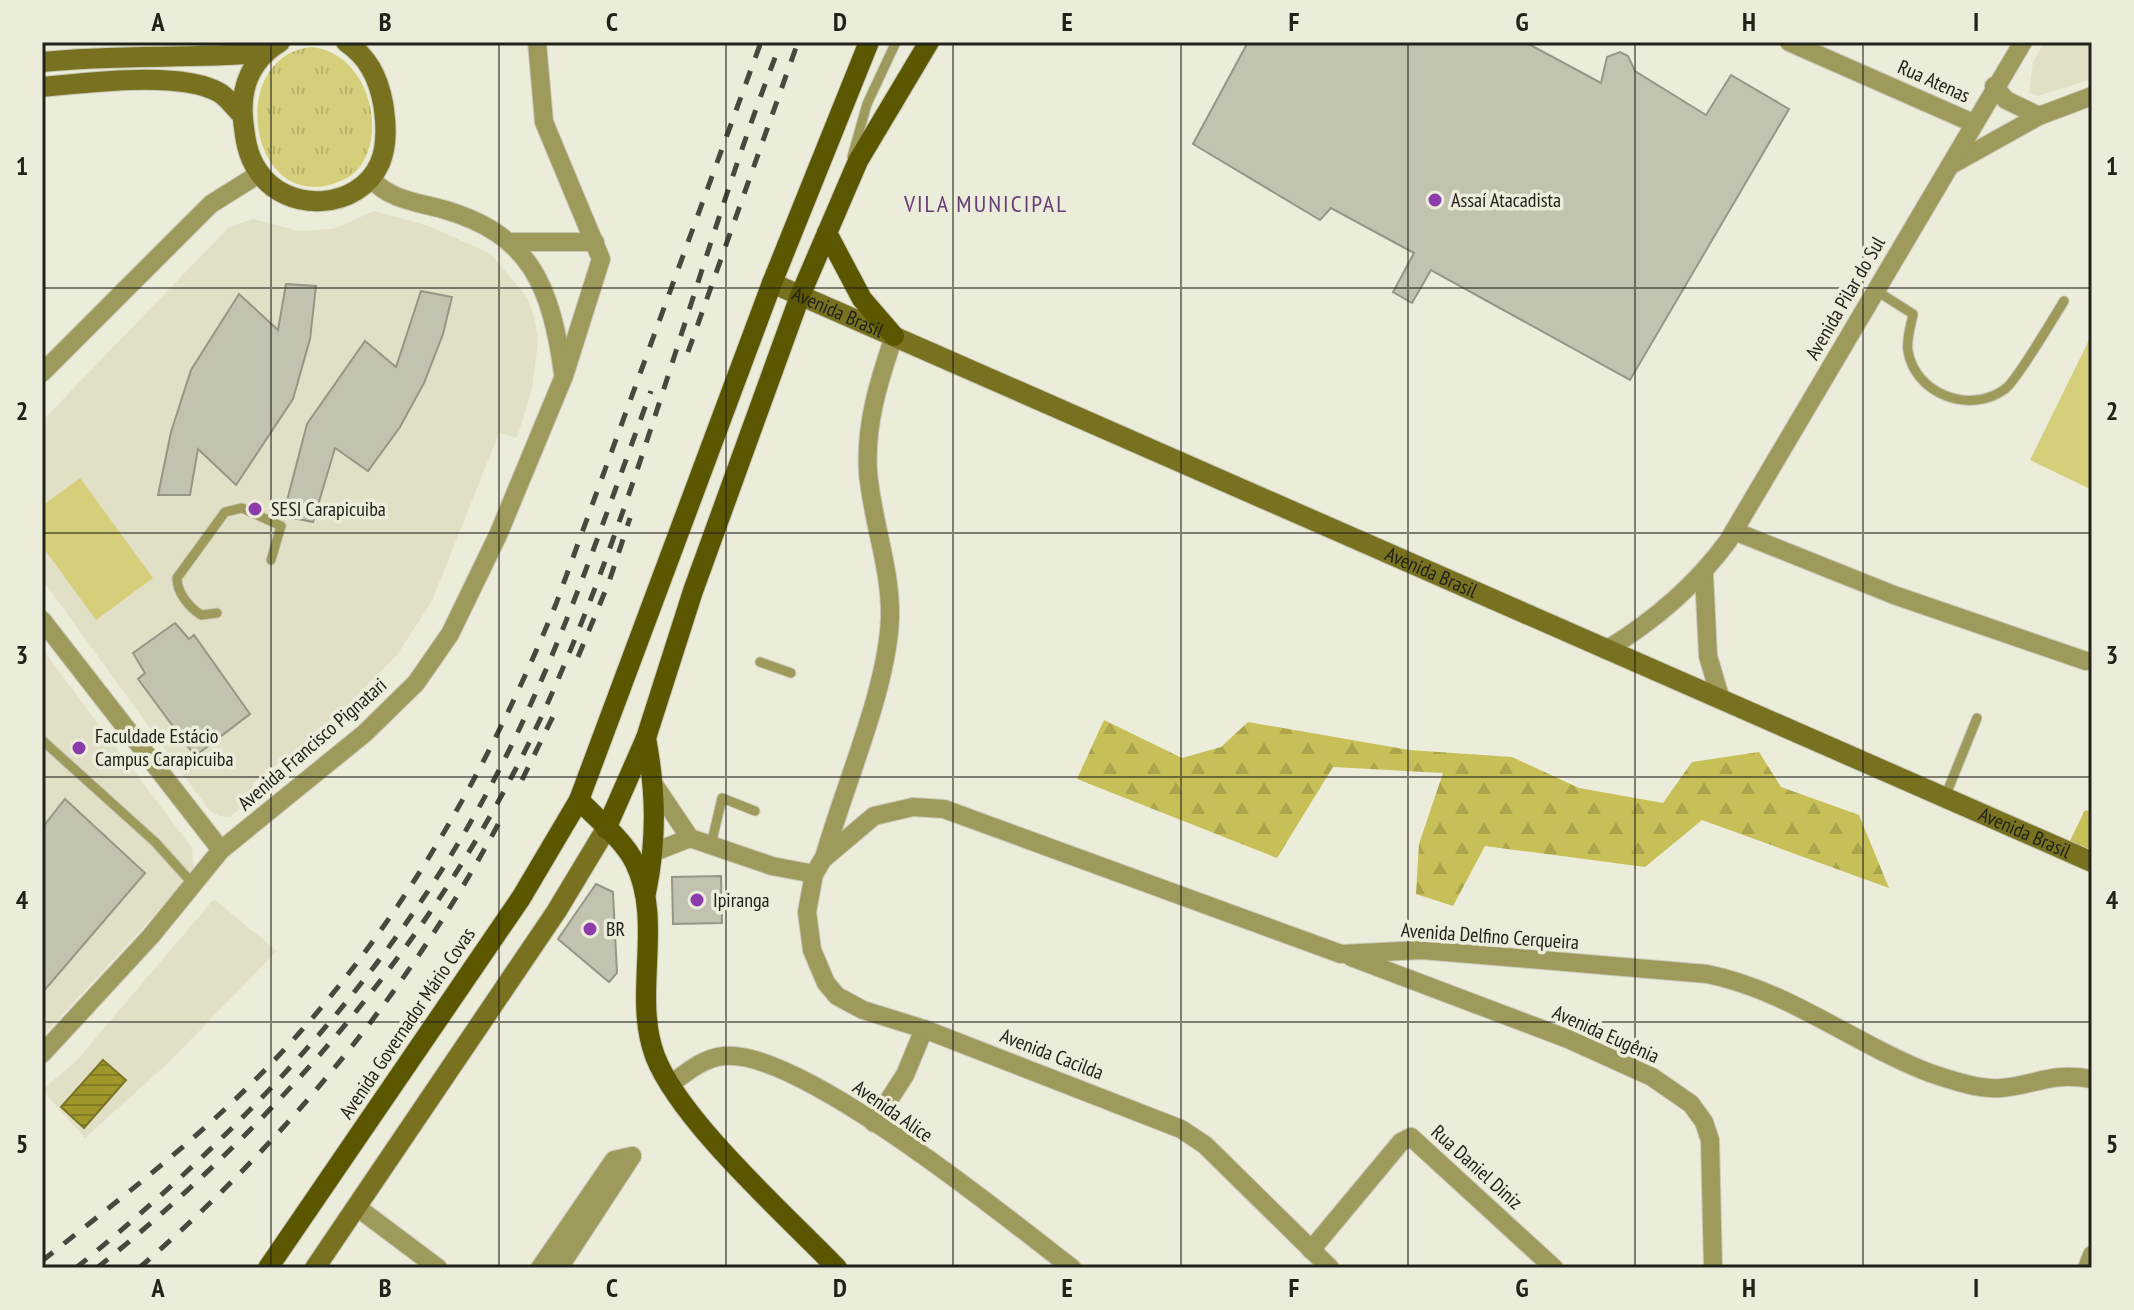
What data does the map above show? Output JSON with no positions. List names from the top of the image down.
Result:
{
  "streets": {
    "main road": ["Avenida Brasil", "Avenida Governador Mário Covas"],
    "street": [
      "Rua Atenas",
      "Avenida Pilar do Sul",
      "Avenida Francisco Pignatari",
      "Avenida Delfino Cerqueira",
      "Avenida Eugênia",
      "Avenida Cacilda",
      "Avenida Alice",
      "Rua Daniel Diniz"
    ]
  },
  "crossings": [
    ["Rua Atenas", "Avenida Pilar do Sul"],
    ["Avenida Pilar do Sul", "Avenida Brasil"],
    ["Avenida Brasil", "Avenida Governador Mário Covas"],
    ["Avenida Brasil", "Avenida Cacilda"],
    ["Avenida Delfino Cerqueira", "Avenida Eugênia"],
    ["Avenida Delfino Cerqueira", "Avenida Cacilda"],
    ["Avenida Cacilda", "Rua Daniel Diniz"]
  ],
  "districts": ["VILA MUNICIPAL"],
  "places": [
    "Assaí Atacadista",
    "SESI Carapicuiba",
    "Faculdade Estácio Campus Carapicuiba",
    "Ipiranga",
    "BR"
  ],
  "grid": {
    "columns": [
      "A",
      "B",
      "C",
      "D",
      "E",
      "F",
      "G",
      "H",
      "I"
    ],
    "rows": [
      "1",
      "2",
      "3",
      "4",
      "5"
    ]
  }
}
